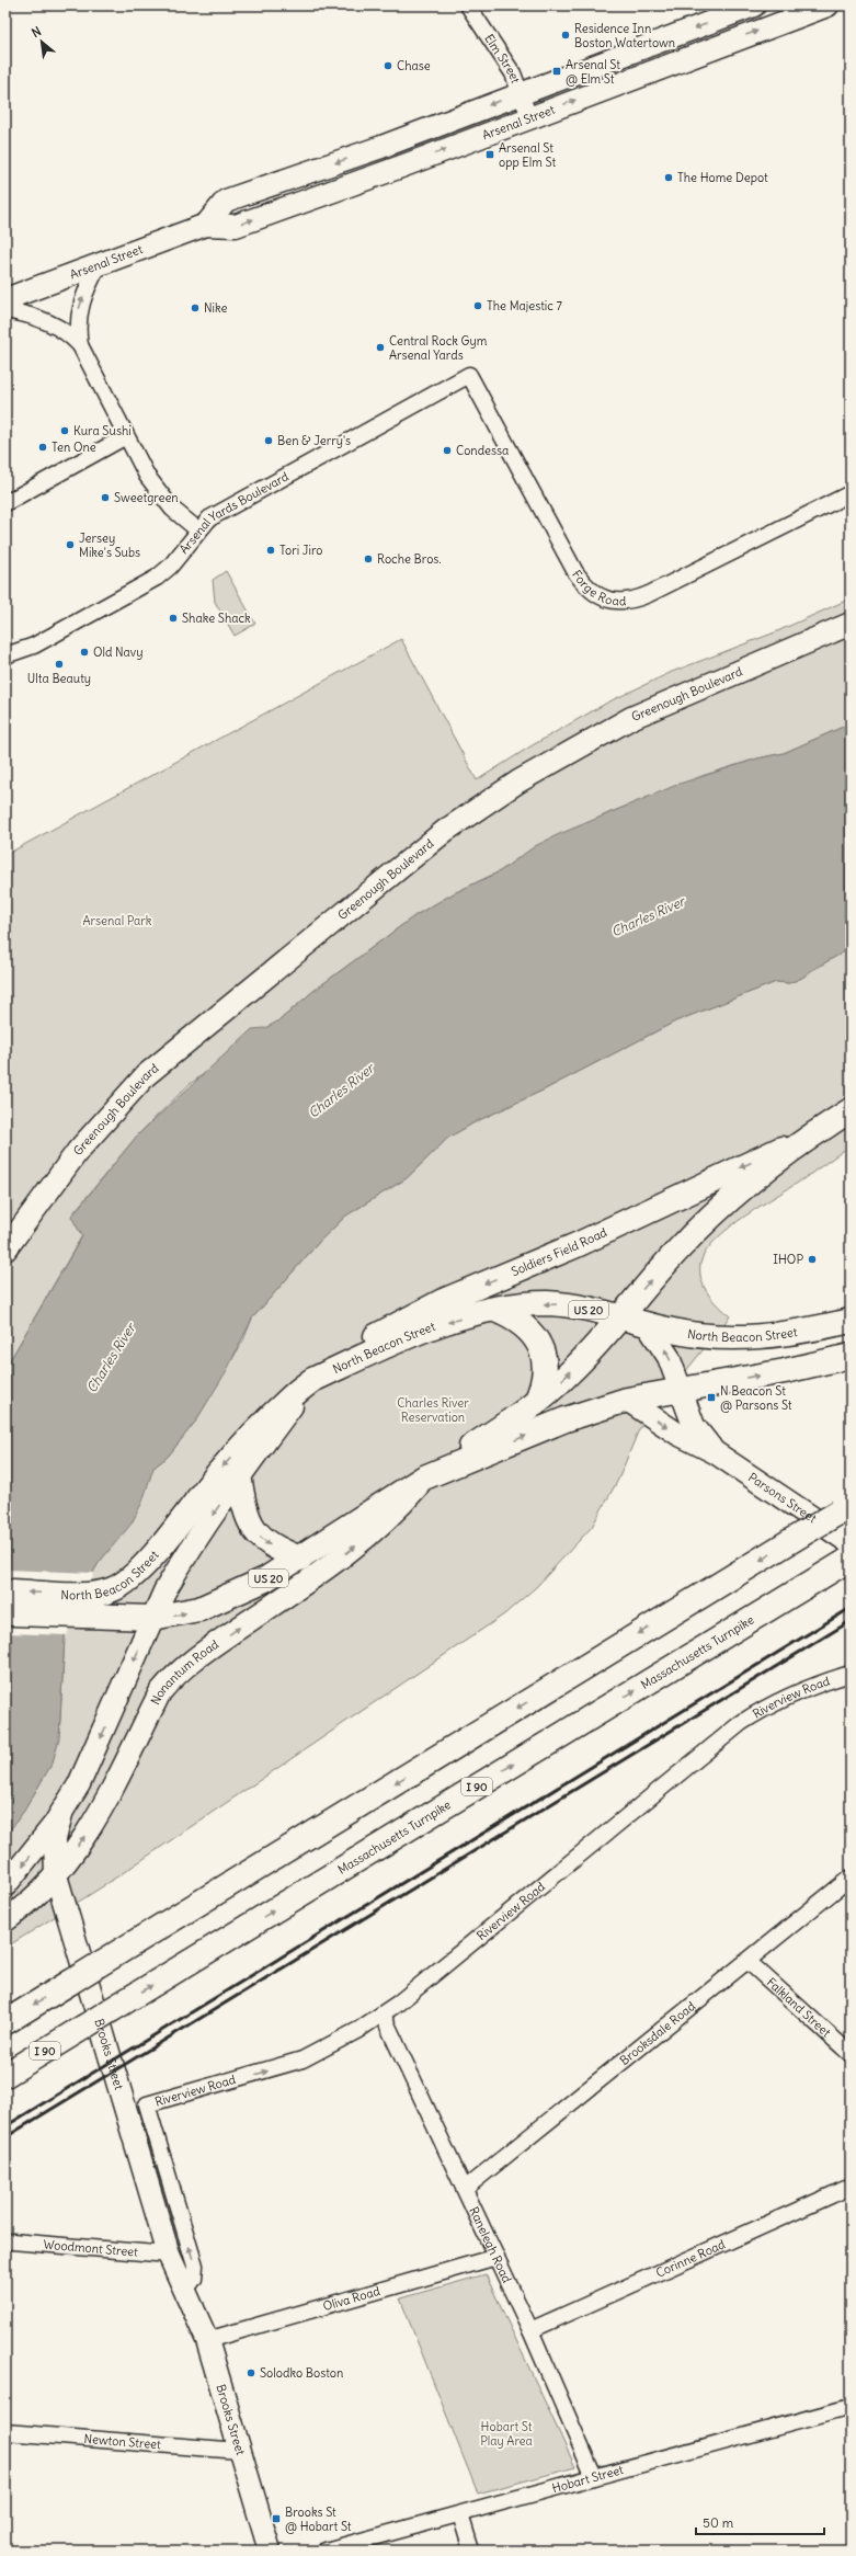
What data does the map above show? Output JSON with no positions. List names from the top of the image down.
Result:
{
  "streets": {
    "main road": [
      "Arsenal Street",
      "Greenough Boulevard",
      "Soldiers Field Road",
      "US 20",
      "North Beacon Street",
      "Parsons Street",
      "Massachusetts Turnpike",
      "Nonantum Road",
      "I 90",
      "Brooks Street"
    ],
    "street": [
      "Elm Street",
      "Arsenal Yards Boulevard",
      "Forge Road",
      "Riverview Road",
      "Falkland Street",
      "Brooksdale Road",
      "Ranelegh Road",
      "Woodmont Street",
      "Corinne Road",
      "Oliva Road",
      "Newton Street",
      "Hobart Street"
    ]
  },
  "crossings": [
    ["Elm Street", "Arsenal Street"],
    ["Arsenal Yards Boulevard", "Forge Road"],
    ["Soldiers Field Road", "North Beacon Street"],
    ["Soldiers Field Road", "Nonantum Road"],
    ["North Beacon Street", "Parsons Street"],
    ["North Beacon Street", "Nonantum Road"],
    ["Parsons Street", "Massachusetts Turnpike"],
    ["Nonantum Road", "Brooks Street"],
    ["Riverview Road", "Brooks Street"],
    ["Riverview Road", "Ranelegh Road"],
    ["Falkland Street", "Brooksdale Road"],
    ["Brooksdale Road", "Ranelegh Road"],
    ["Brooks Street", "Woodmont Street"],
    ["Brooks Street", "Oliva Road"],
    ["Brooks Street", "Newton Street"],
    ["Ranelegh Road", "Corinne Road"],
    ["Ranelegh Road", "Oliva Road"],
    ["Ranelegh Road", "Hobart Street"]
  ],
  "water": ["Charles River"],
  "parks": ["Arsenal Park", "Charles River Reservation", "Hobart St Play Area"],
  "places": {
    "other": [
      "Residence Inn Boston Watertown",
      "Chase",
      "The Home Depot",
      "The Majestic 7",
      "Nike",
      "Central Rock Gym Arsenal Yards",
      "Kura Sushi",
      "Ben & Jerry's",
      "Ten One",
      "Condessa",
      "Sweetgreen",
      "Jersey Mike's Subs",
      "Tori Jiro",
      "Roche Bros.",
      "Shake Shack",
      "Old Navy",
      "Ulta Beauty",
      "IHOP",
      "Solodko Boston"
    ],
    "transit": [
      "Arsenal St @ Elm St",
      "Arsenal St opp Elm St",
      "N Beacon St @ Parsons St",
      "Brooks St @ Hobart St"
    ]
  },
  "scale_bar": "50 m",
  "north": "top left"
}
